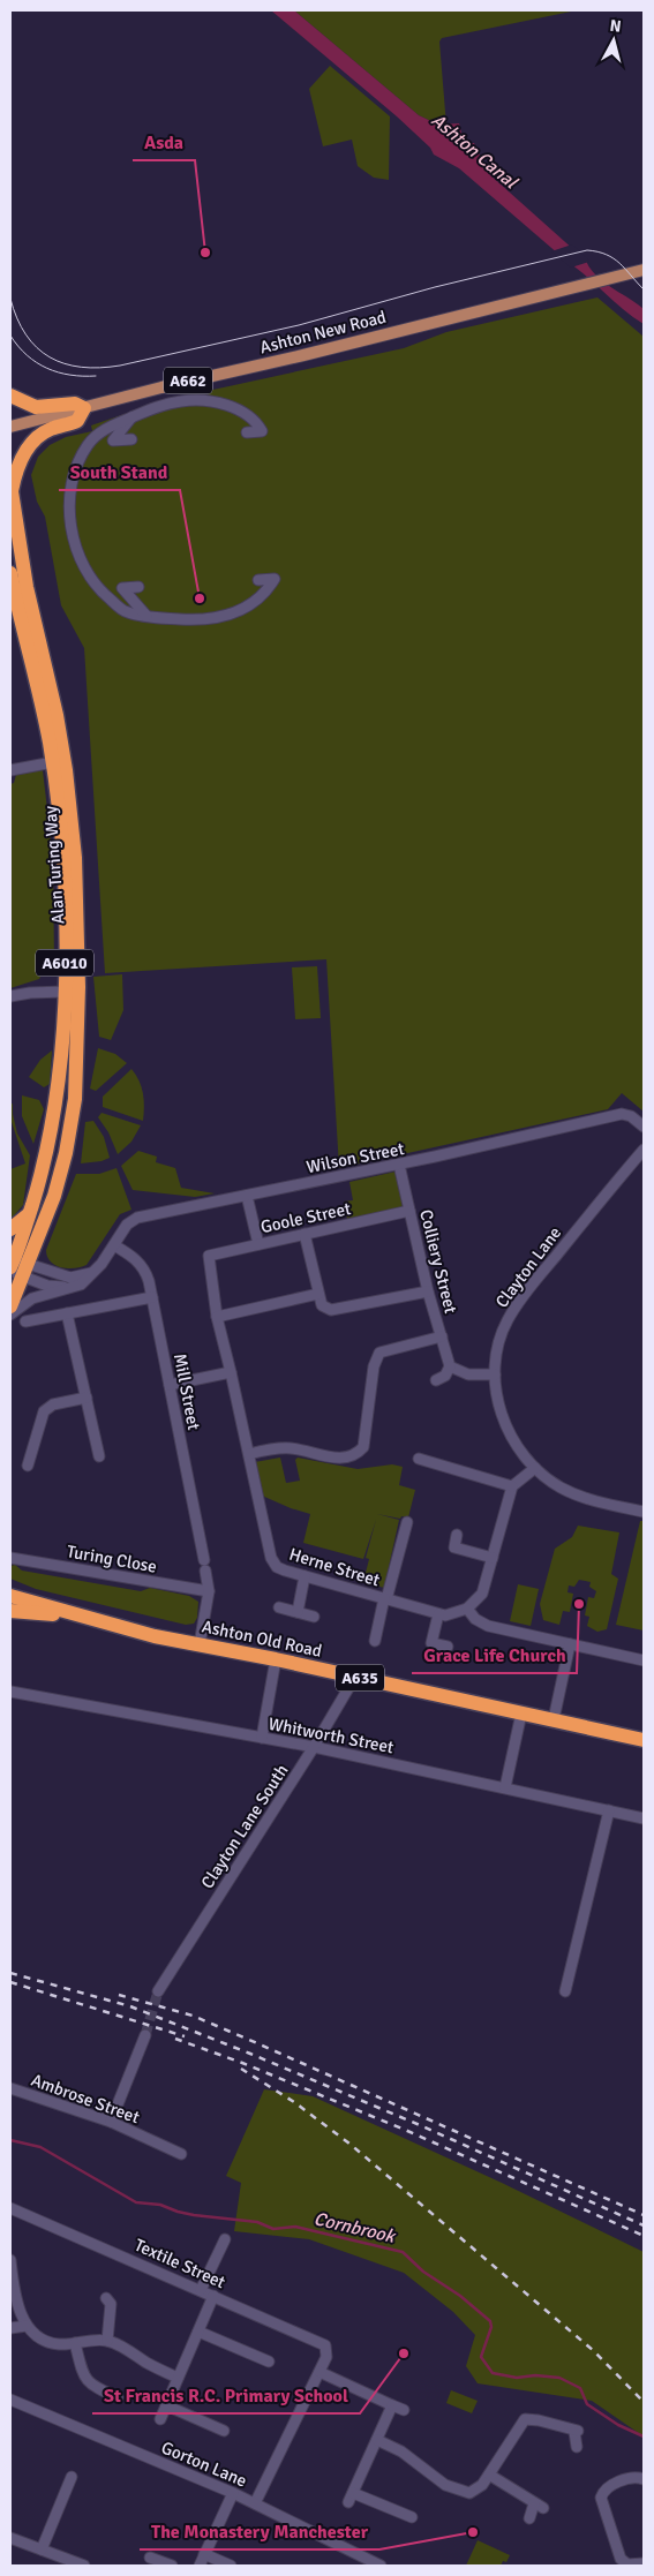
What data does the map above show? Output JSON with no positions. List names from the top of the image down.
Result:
{
  "streets": {
    "highway": [
      "Alan Turing Way",
      "A6010",
      "Ashton Old Road",
      "A635"
    ],
    "main road": ["Ashton New Road", "A662"],
    "street": [
      "Wilson Street",
      "Goole Street",
      "Colliery Street",
      "Clayton Lane",
      "Mill Street",
      "Turing Close",
      "Herne Street",
      "Whitworth Street",
      "Clayton Lane South",
      "Ambrose Street",
      "Textile Street",
      "Gorton Lane"
    ]
  },
  "crossings": [
    ["Wilson Street", "Colliery Street"],
    ["Wilson Street", "Mill Street"],
    ["Goole Street", "Colliery Street"],
    ["Goole Street", "Herne Street"],
    ["Ashton Old Road", "Clayton Lane South"],
    ["Whitworth Street", "Clayton Lane South"]
  ],
  "water": ["Ashton Canal", "Cornbrook"],
  "places": [
    "Asda",
    "South Stand",
    "Grace Life Church",
    "St Francis R.C. Primary School",
    "The Monastery Manchester"
  ],
  "north": "top"
}
